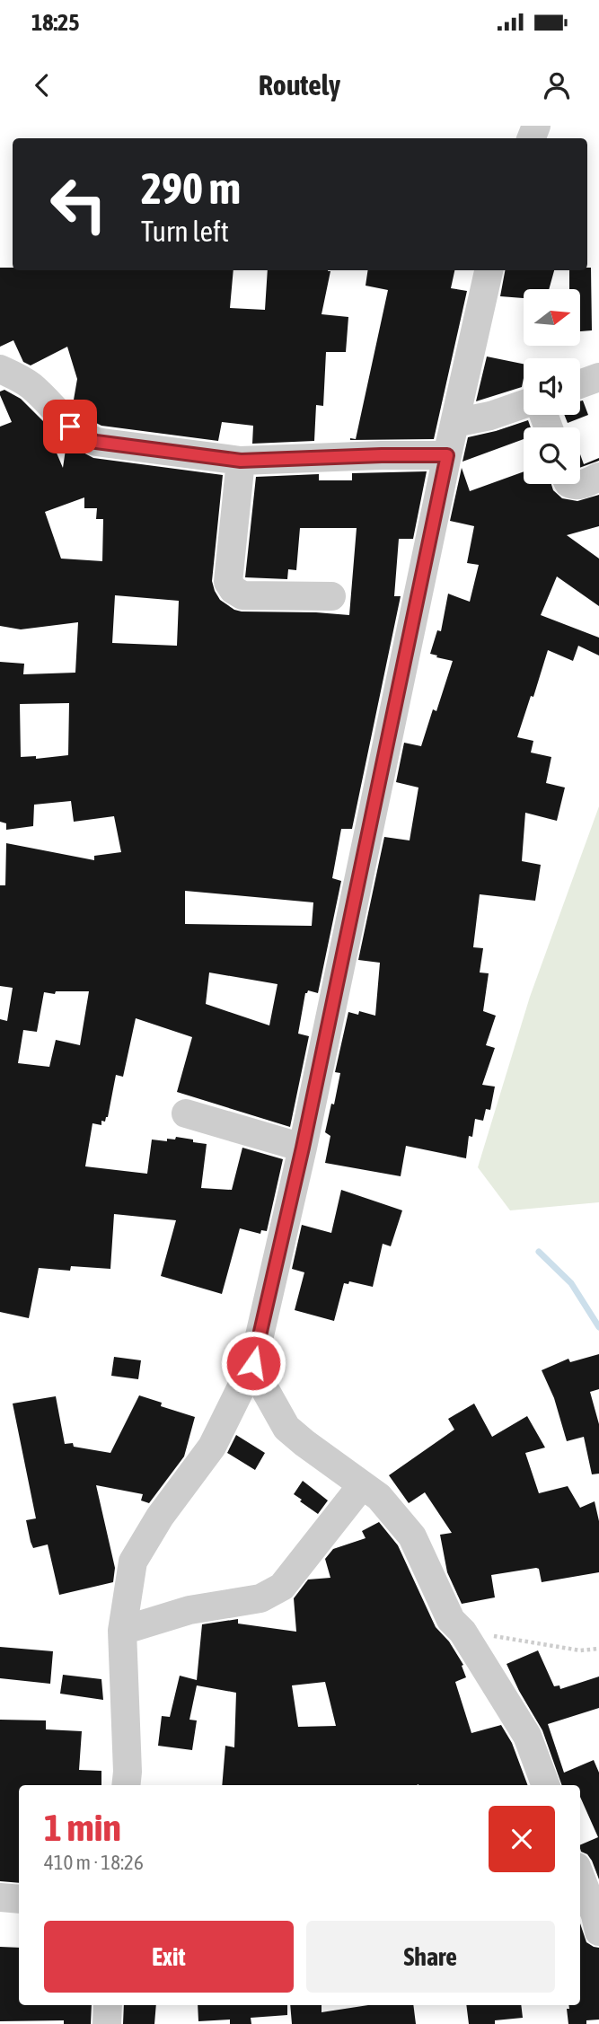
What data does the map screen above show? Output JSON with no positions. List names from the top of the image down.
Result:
{
  "north": "right",
  "page": {
    "status": "18:25",
    "header": "Routely",
    "turn": ["290 m", "Turn left"],
    "heading": ["1 min", "410 m · 18:26"],
    "buttons": ["Exit", "Share"]
  }
}
